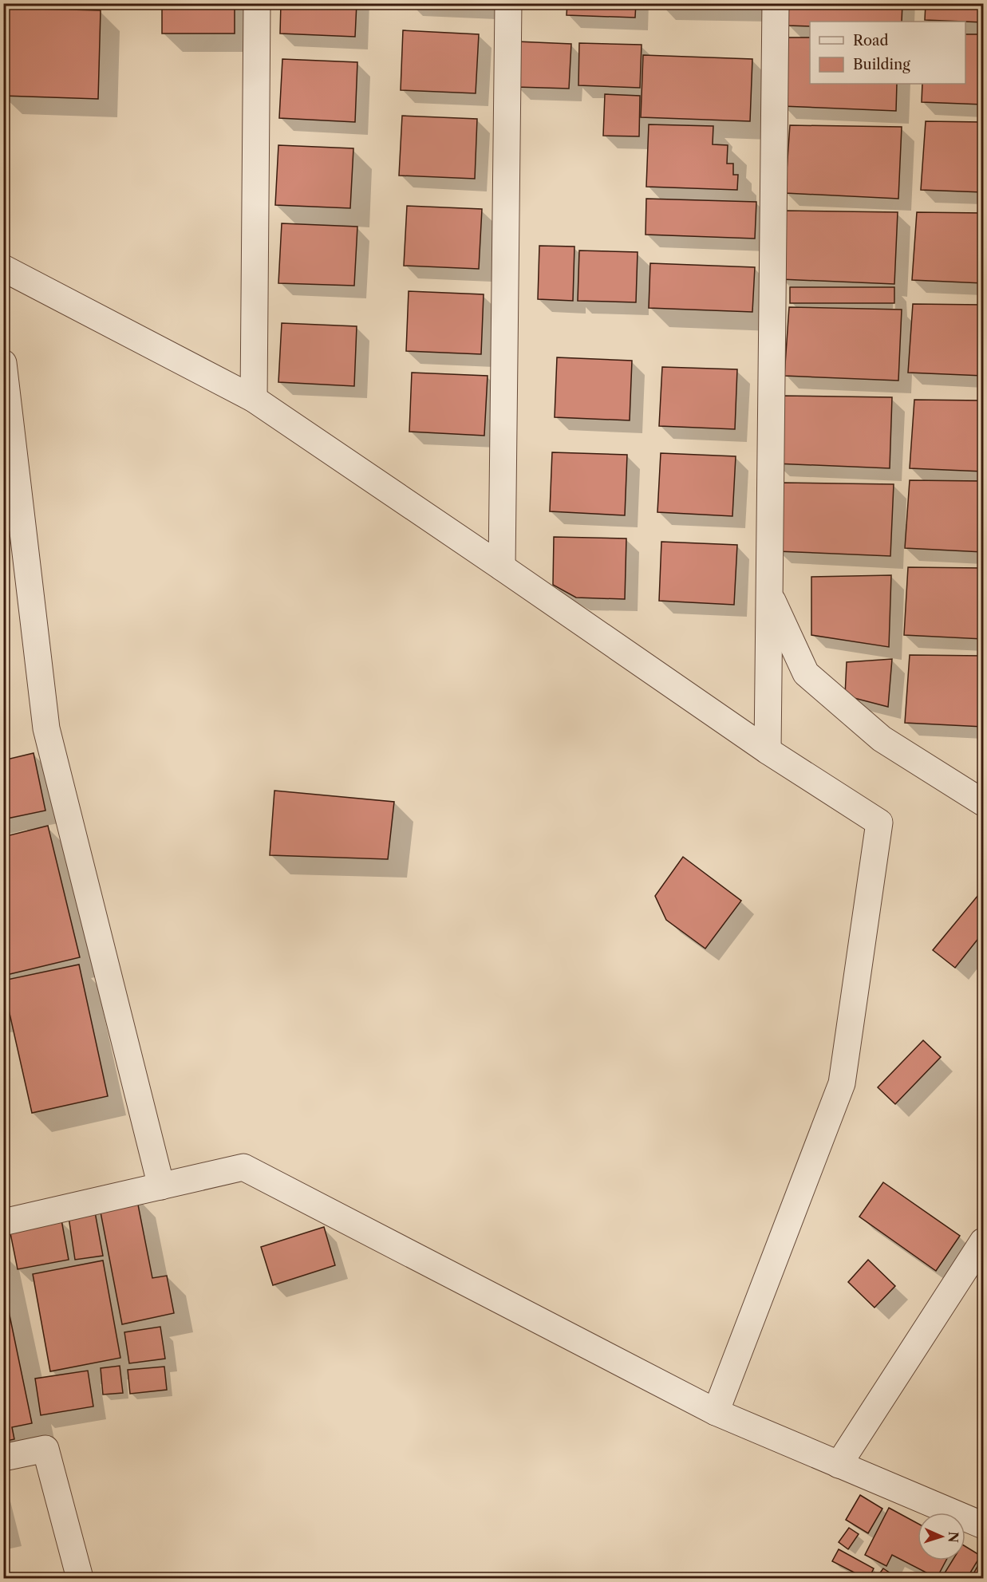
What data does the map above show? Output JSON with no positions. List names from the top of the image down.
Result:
{
  "legend": ["Road", "Building"],
  "north": "right"
}
